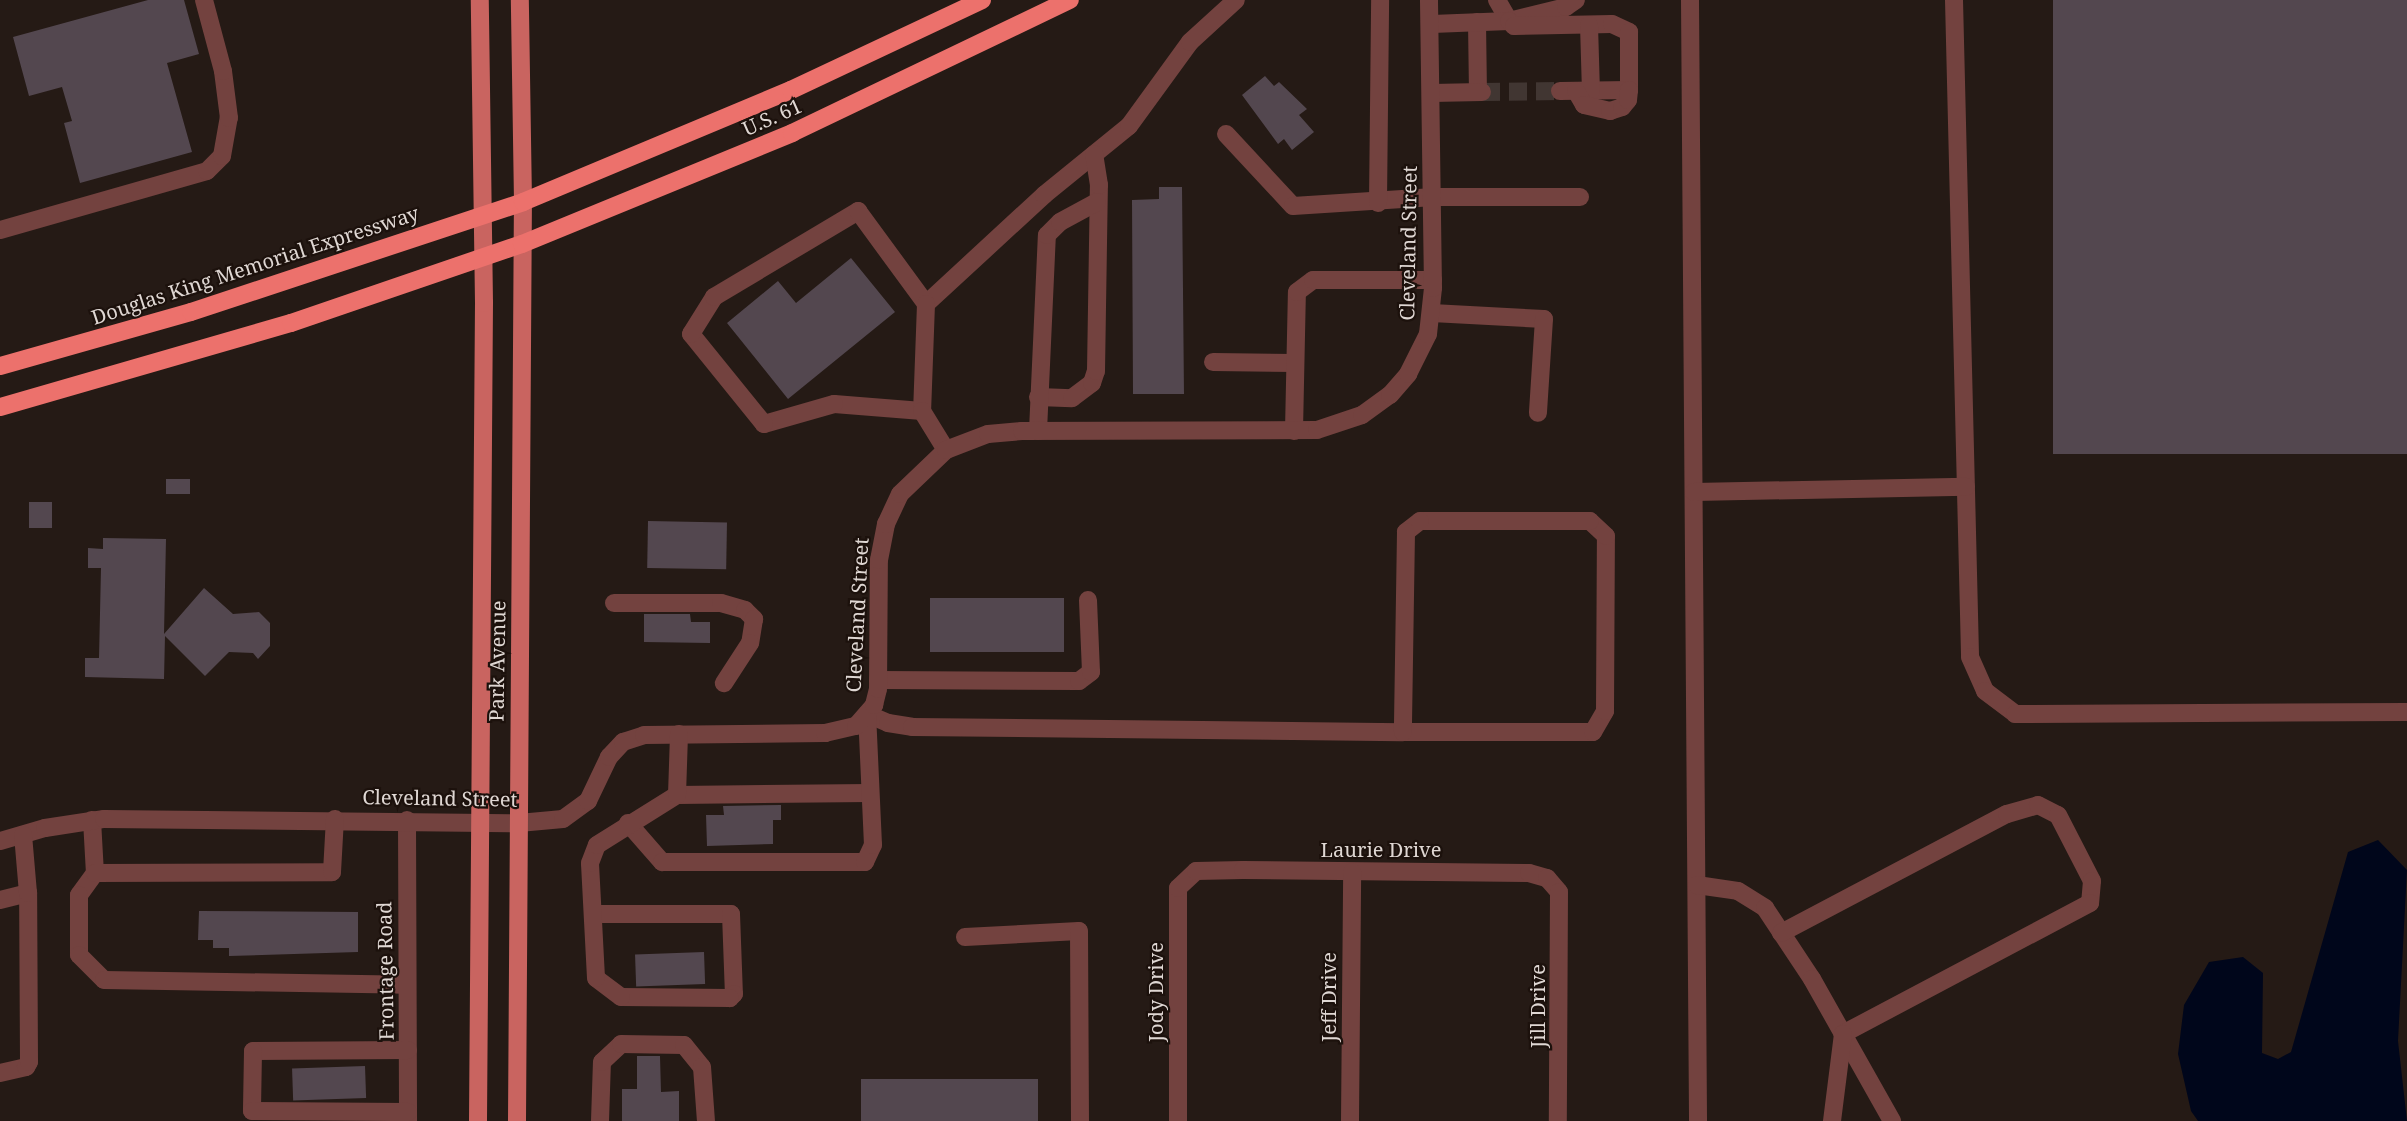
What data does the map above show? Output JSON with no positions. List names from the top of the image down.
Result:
{
  "streets": {
    "highway": ["U.S. 61", "Douglas King Memorial Expressway"],
    "main road": ["Park Avenue"],
    "street": [
      "Cleveland Street",
      "Laurie Drive",
      "Frontage Road",
      "Jody Drive",
      "Jeff Drive",
      "Jill Drive"
    ]
  },
  "crossings": [
    ["U.S. 61", "Douglas King Memorial Expressway"],
    ["U.S. 61", "Park Avenue"],
    ["Cleveland Street", "Park Avenue"],
    ["Cleveland Street", "Frontage Road"],
    ["Douglas King Memorial Expressway", "Park Avenue"],
    ["Laurie Drive", "Jody Drive"],
    ["Laurie Drive", "Jeff Drive"],
    ["Laurie Drive", "Jill Drive"]
  ]
}
